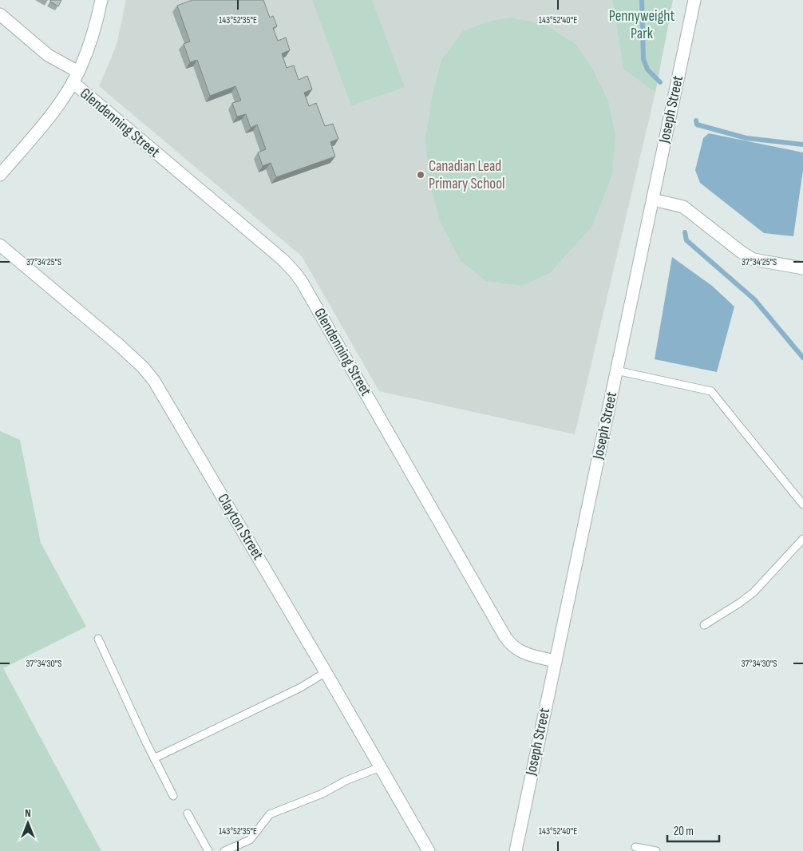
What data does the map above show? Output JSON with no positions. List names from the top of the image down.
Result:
{
  "streets": {
    "street": ["Joseph Street", "Glendenning Street", "Clayton Street"]
  },
  "crossings": [
    ["Joseph Street", "Glendenning Street"]
  ],
  "parks": ["Pennyweight Park"],
  "places": ["Canadian Lead Primary School"],
  "scale_bar": "20 m",
  "north": "top",
  "coordinates": [
    "143°52'35\"E",
    "143°52'40\"E",
    "37°34'25\"S",
    "37°34'30\"S"
  ]
}
